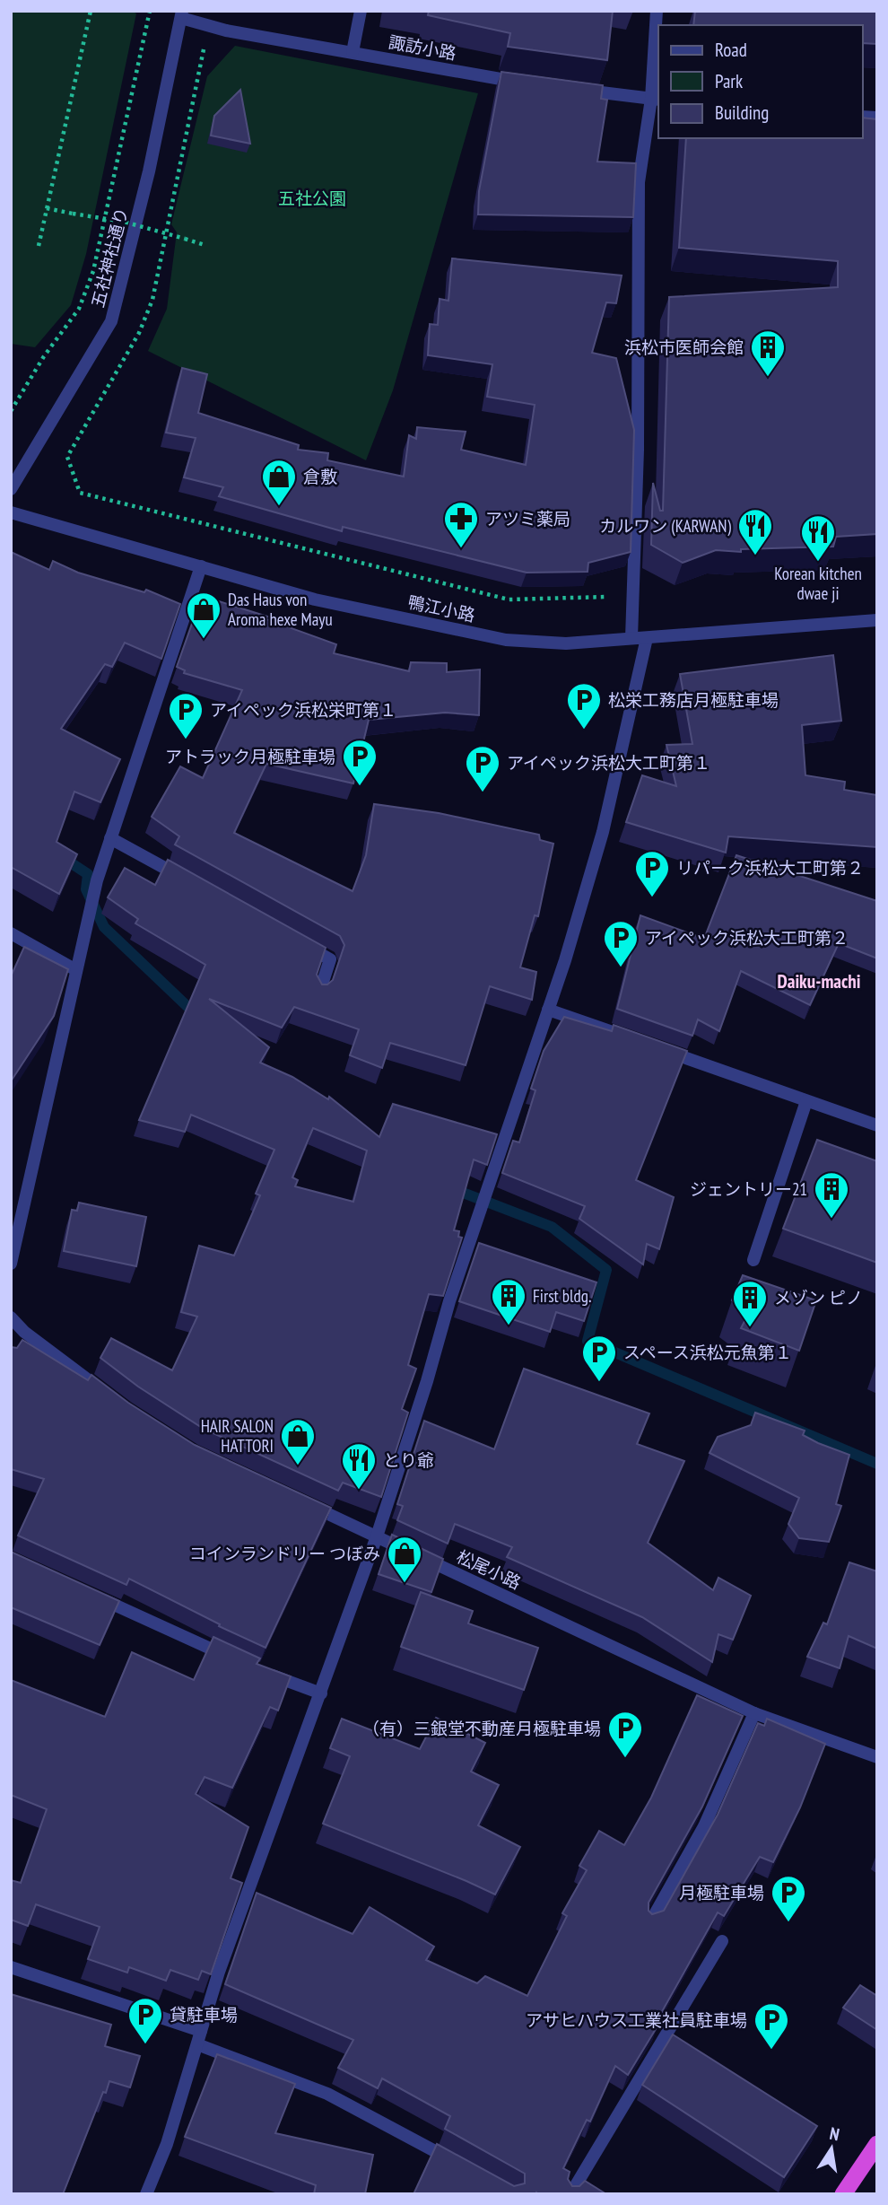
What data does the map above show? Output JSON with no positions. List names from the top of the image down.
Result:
{
  "streets": {
    "street": [
      "諏訪小路",
      "五社神社通り",
      "鴨江小路",
      "松尾小路"
    ]
  },
  "crossings": [
    ["諏訪小路", "五社神社通り"]
  ],
  "districts": ["Daiku-machi"],
  "parks": ["五社公園"],
  "places": {
    "building": [
      "浜松市医師会館",
      "ジェントリー21",
      "First bldg.",
      "メゾン ピノ"
    ],
    "shop": [
      "倉敷",
      "Das Haus von Aroma hexe Mayu",
      "HAIR SALON HATTORI",
      "コインランドリー つぼみ"
    ],
    "pharmacy": ["アツミ薬局"],
    "restaurant": ["カルワン (KARWAN)", "Korean kitchen dwae ji", "とり爺"],
    "parking": [
      "松栄工務店月極駐車場",
      "アイペック浜松栄町第１",
      "アトラック月極駐車場",
      "アイペック浜松大工町第１",
      "リパーク浜松大工町第２",
      "アイペック浜松大工町第２",
      "スペース浜松元魚第１",
      "（有）三銀堂不動産月極駐車場",
      "月極駐車場",
      "貸駐車場",
      "アサヒハウス工業社員駐車場"
    ]
  },
  "legend": ["Road", "Park", "Building"],
  "north": "top"
}
